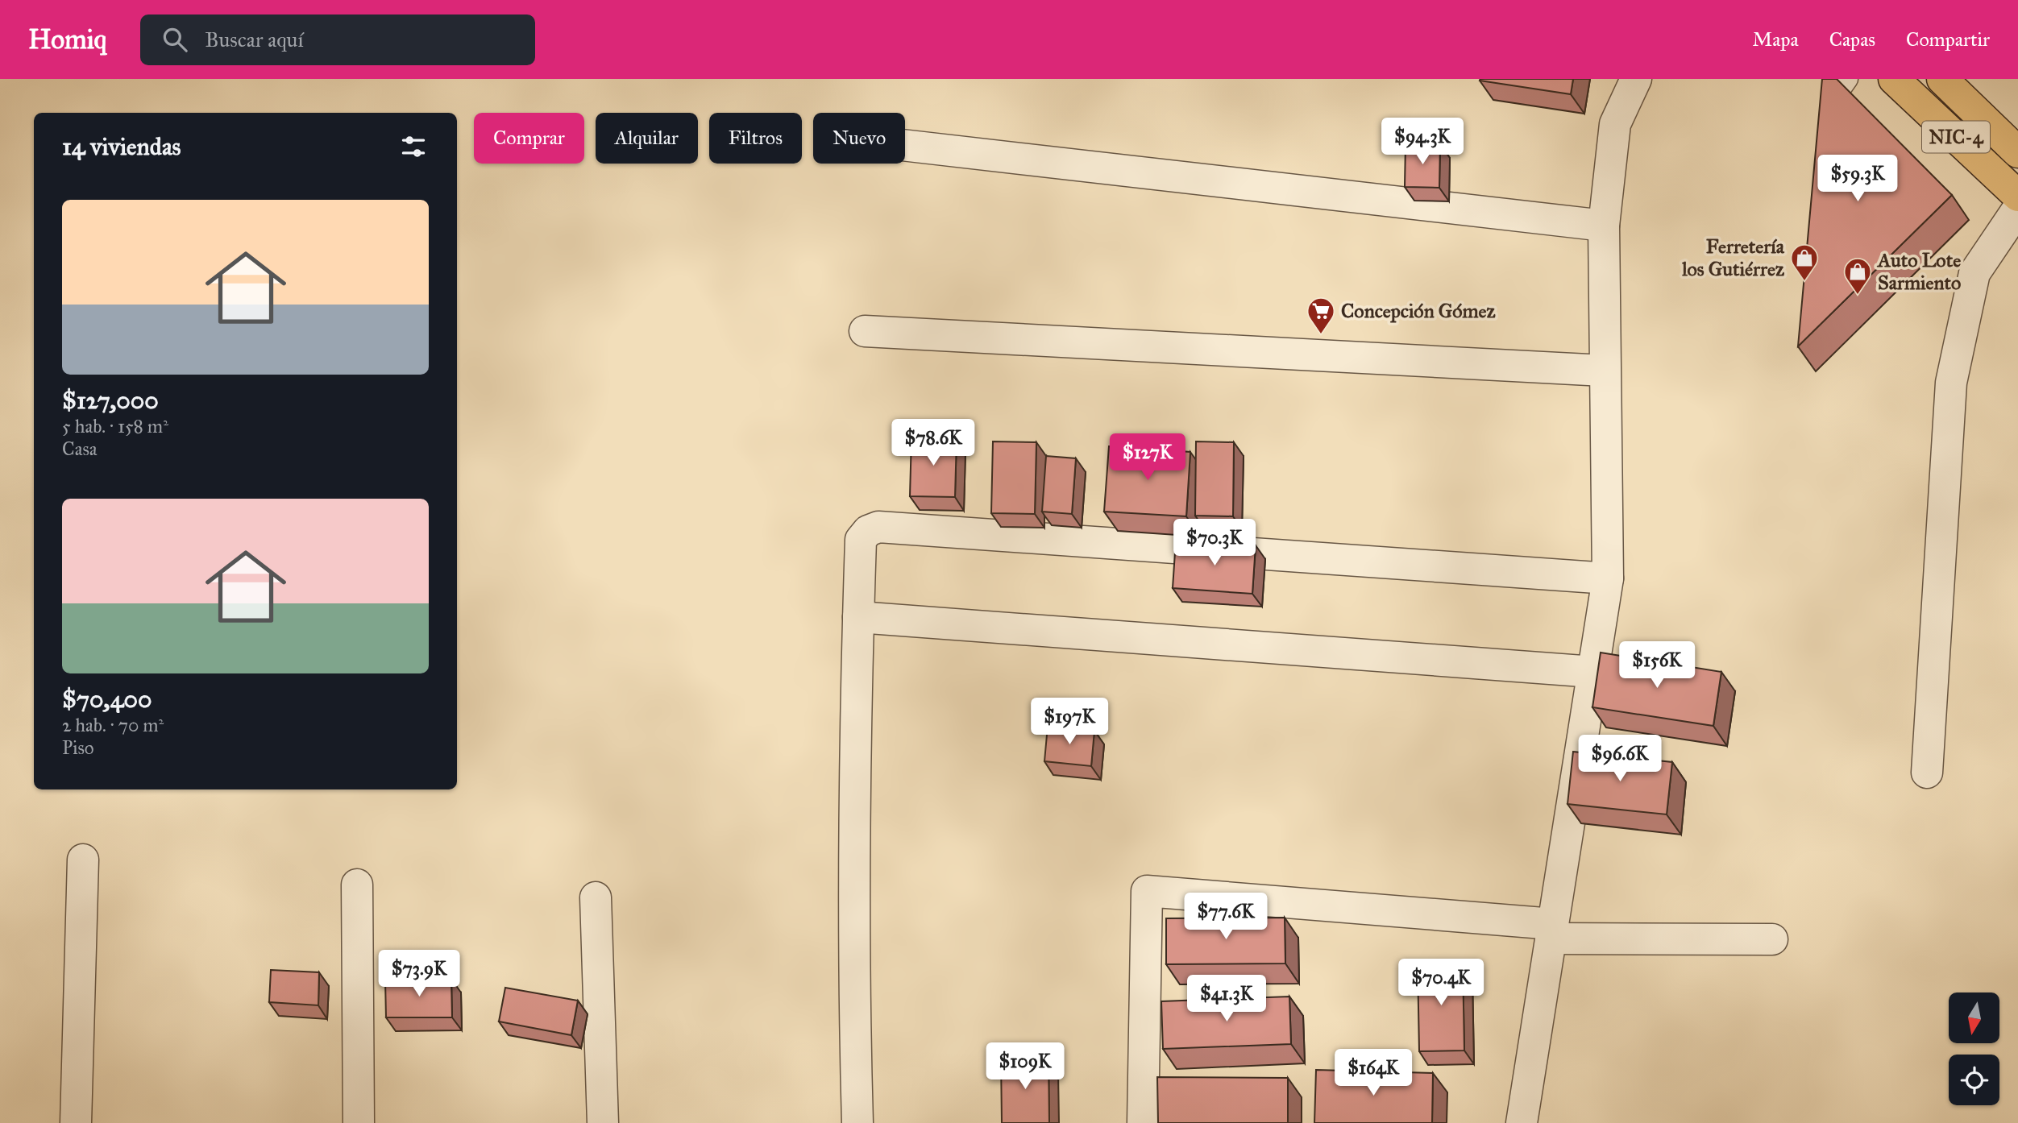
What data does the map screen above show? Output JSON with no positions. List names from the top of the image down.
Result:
{
  "streets": {
    "highway": ["NIC-4"]
  },
  "places": {
    "shop": ["Ferretería los Gutiérrez", "Auto Lote Sarmiento"],
    "supermarket": ["Concepción Gómez"]
  },
  "north": "bottom",
  "page": {
    "header": "Homiq",
    "search": "Buscar aquí",
    "nav": ["Mapa", "Capas", "Compartir"],
    "chip": [
      "Comprar",
      "Alquilar",
      "Filtros",
      "Nuevo"
    ],
    "heading": "14 viviendas",
    "price": [
      "$94.3K",
      "$59.3K",
      "$78.6K",
      "$127K",
      "$70.3K",
      "$156K",
      "$197K",
      "$96.6K",
      "$77.6K",
      "$73.9K",
      "$70.4K",
      "$41.3K",
      "$109K",
      "$164K"
    ],
    "list": [
      {
        "name": "$127,000",
        "note": "5 hab. · 158 m² · Casa"
      },
      {
        "name": "$70,400",
        "note": "2 hab. · 70 m² · Piso"
      }
    ]
  }
}
